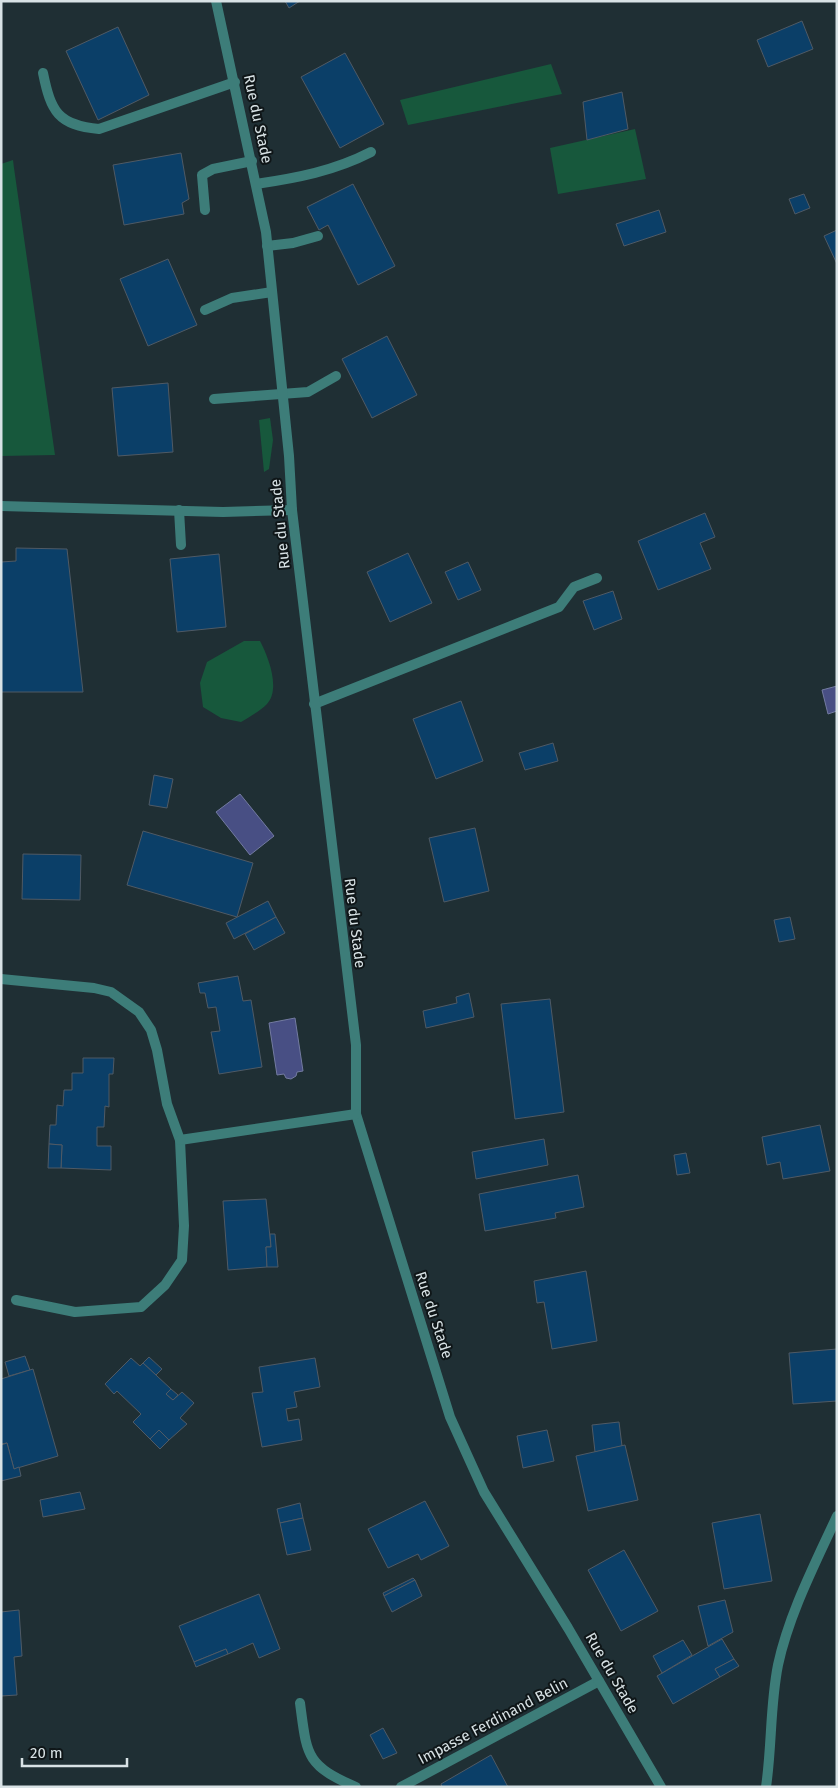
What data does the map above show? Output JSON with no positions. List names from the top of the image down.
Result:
{
  "streets": {
    "street": ["Rue du Stade", "Impasse Ferdinand Belin"]
  },
  "crossings": [
    ["Rue du Stade", "Impasse Ferdinand Belin"]
  ],
  "scale_bar": "20 m"
}
